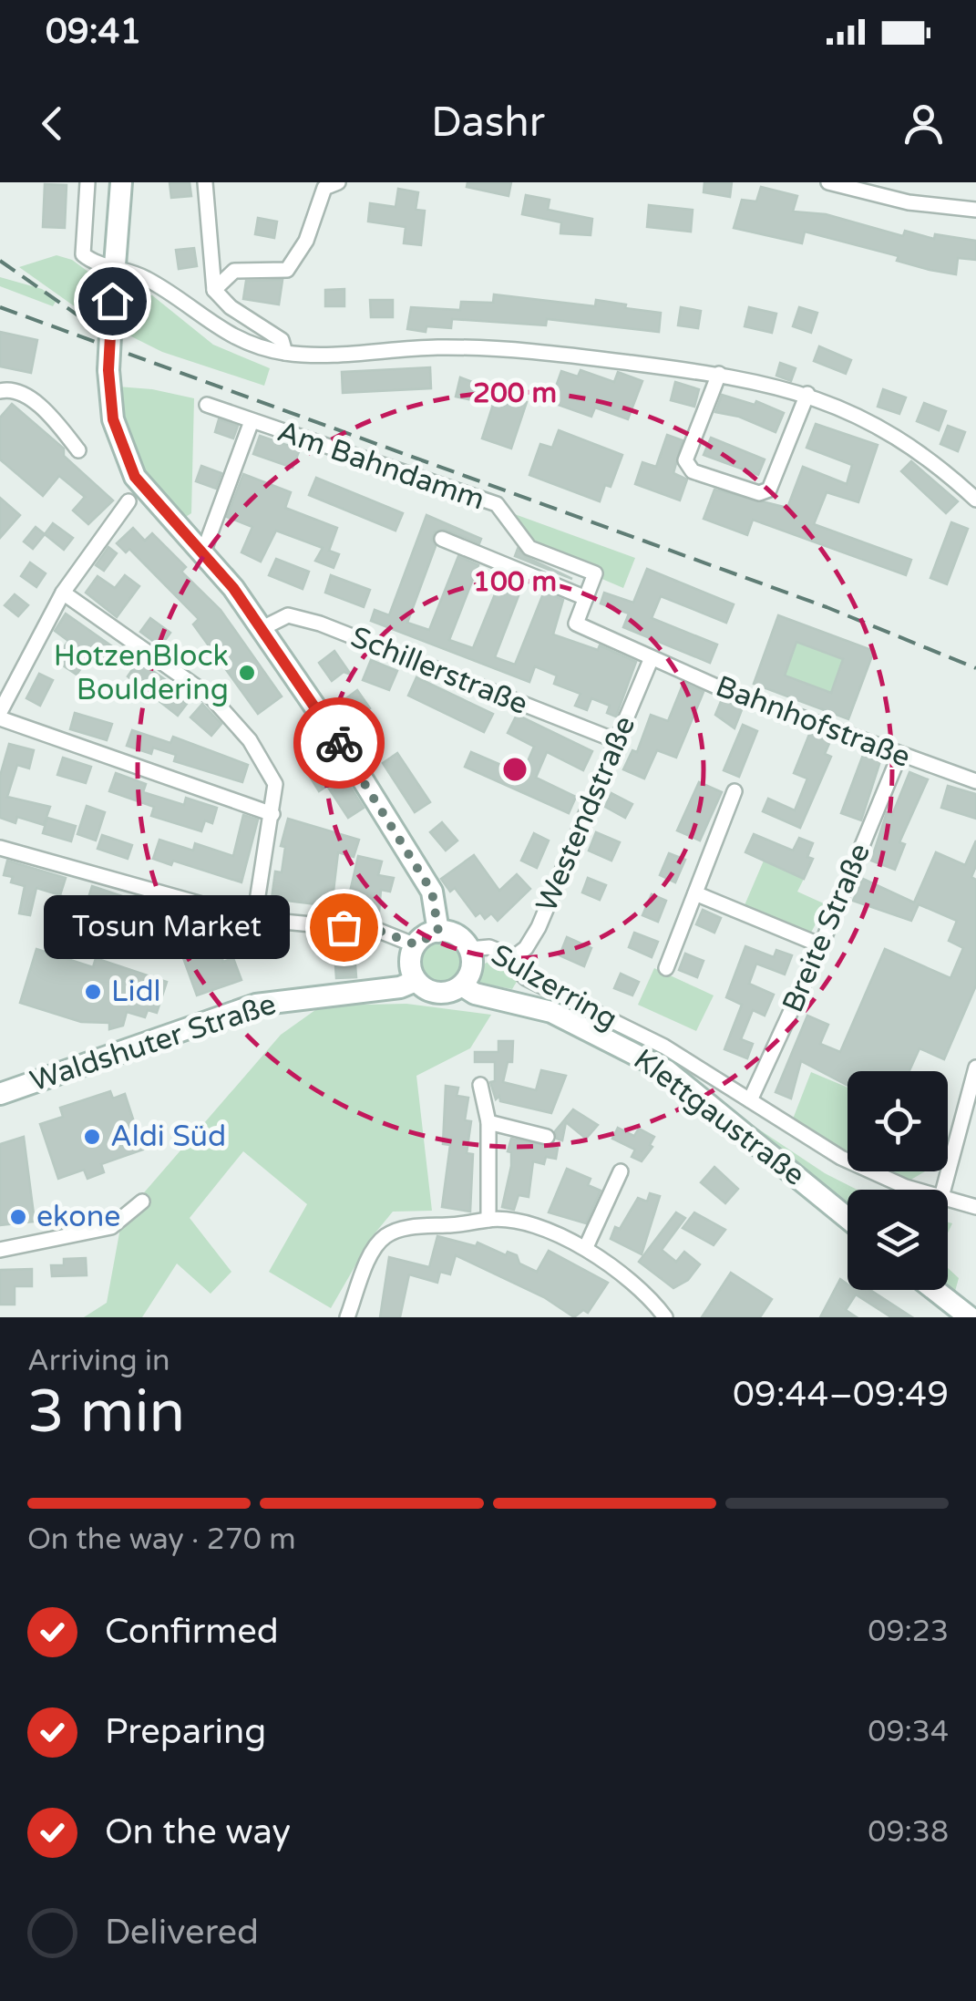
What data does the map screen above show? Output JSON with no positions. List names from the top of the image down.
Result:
{
  "streets": {
    "main road": ["Waldshuter Straße", "Klettgaustraße"],
    "street": [
      "Am Bahndamm",
      "Schillerstraße",
      "Bahnhofstraße",
      "Westendstraße",
      "Breite Straße",
      "Sulzerring"
    ]
  },
  "crossings": [
    ["Schillerstraße", "Westendstraße"],
    ["Bahnhofstraße", "Westendstraße"],
    ["Bahnhofstraße", "Breite Straße"],
    ["Westendstraße", "Sulzerring"],
    ["Breite Straße", "Sulzerring"],
    ["Sulzerring", "Waldshuter Straße"],
    ["Sulzerring", "Klettgaustraße"],
    ["Waldshuter Straße", "Klettgaustraße"]
  ],
  "places": [
    "HotzenBlock Bouldering",
    "Tosun Market",
    "Lidl",
    "Aldi Süd",
    "ekone"
  ],
  "page": {
    "status": "09:41",
    "header": "Dashr",
    "bubble": "Tosun Market",
    "heading": ["3 min", "Arriving in", "09:44–09:49"],
    "bar": "On the way · 270 m",
    "list": [
      ["Confirmed", "09:23"],
      ["Preparing", "09:34"],
      ["On the way", "09:38"],
      "Delivered"
    ]
  },
  "rings": ["200 m", "100 m"]
}
